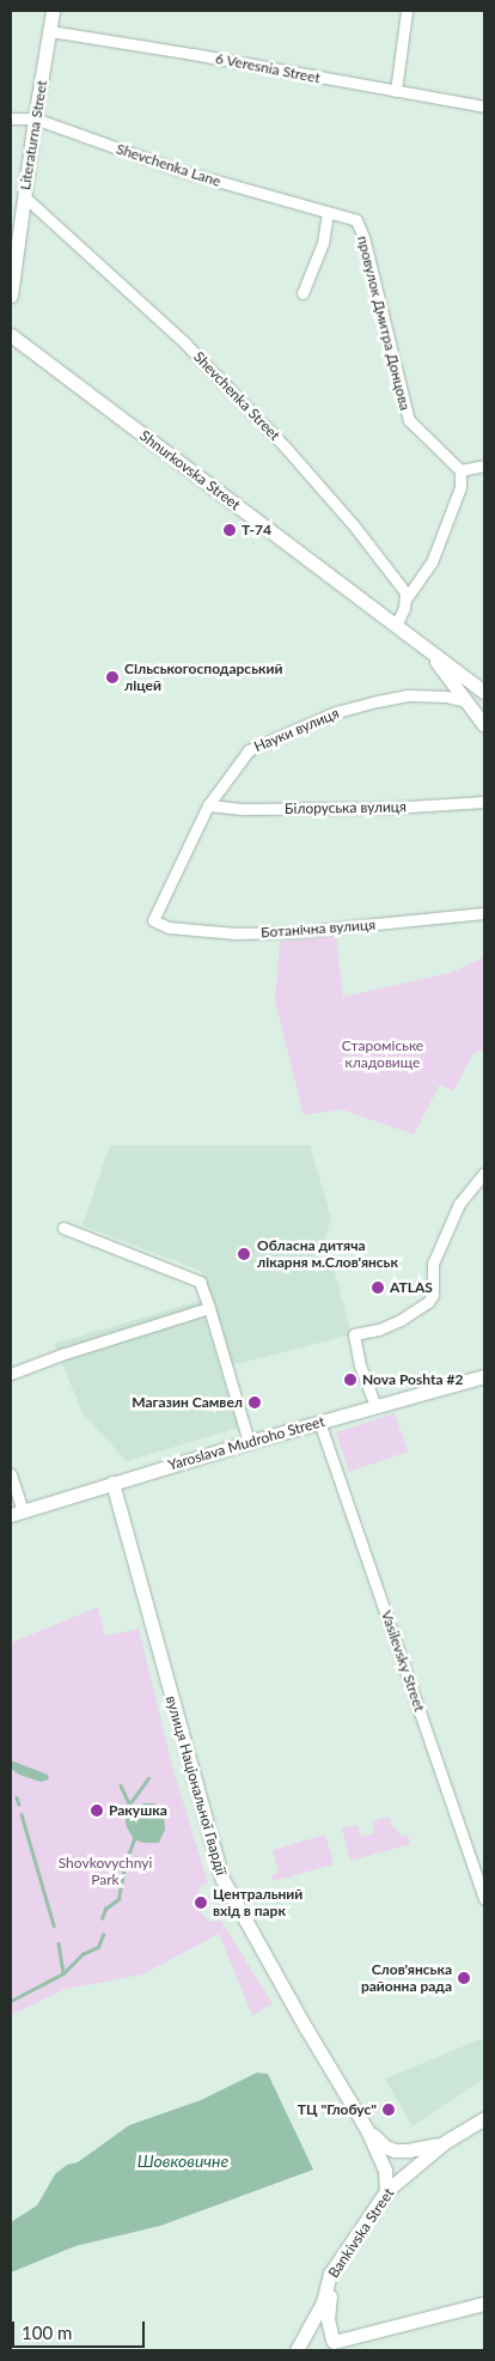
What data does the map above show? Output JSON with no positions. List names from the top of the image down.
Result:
{
  "streets": {
    "street": [
      "6 Veresnia Street",
      "Literaturna Street",
      "Shevchenka Lane",
      "провулок Дмитра Донцова",
      "Shevchenka Street",
      "Shnurkovska Street",
      "Науки вулиця",
      "Білоруська вулиця",
      "Ботанічна вулиця",
      "Yaroslava Mudroho Street",
      "Vasilevsky Street",
      "вулиця Національної Гвардії",
      "Bankivska Street"
    ]
  },
  "crossings": [
    ["6 Veresnia Street", "Literaturna Street"],
    ["Literaturna Street", "Shevchenka Lane"],
    ["Literaturna Street", "Shevchenka Street"],
    ["Shevchenka Lane", "провулок Дмитра Донцова"],
    ["Науки вулиця", "Білоруська вулиця"],
    ["Науки вулиця", "Ботанічна вулиця"],
    ["Yaroslava Mudroho Street", "Vasilevsky Street"],
    ["Yaroslava Mudroho Street", "вулиця Національної Гвардії"],
    ["вулиця Національної Гвардії", "Bankivska Street"]
  ],
  "water": ["Шовковичне"],
  "parks": ["Староміське кладовище", "Shovkovychnyi Park"],
  "places": [
    "Т-74",
    "Сільськогосподарський ліцей",
    "Обласна дитяча лікарня м.Слов'янськ",
    "ATLAS",
    "Nova Poshta #2",
    "Магазин Самвел",
    "Ракушка",
    "Центральний вхід в парк",
    "Слов'янська районна рада",
    "ТЦ \"Глобус\""
  ],
  "scale_bar": "100 m"
}
